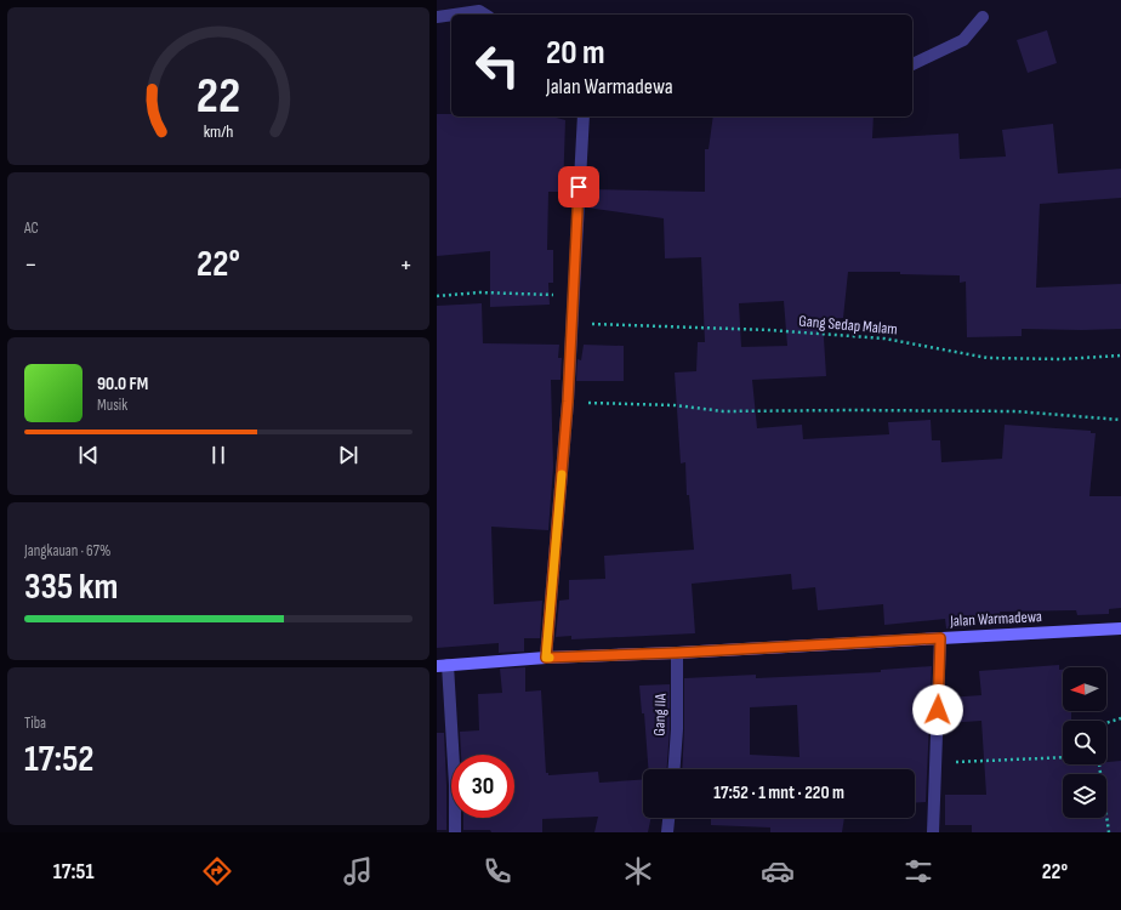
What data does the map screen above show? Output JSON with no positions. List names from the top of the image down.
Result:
{
  "streets": {
    "street": ["Jalan Warmadewa", "Gang IIA"],
    "path": ["Gang Sedap Malam"]
  },
  "crossings": [
    ["Jalan Warmadewa", "Gang IIA"]
  ],
  "north": "left",
  "page": {
    "turn": ["20 m", "Jalan Warmadewa"],
    "tile": [
      "AC",
      ["Jangkauan · 67%", "335 km"],
      ["Tiba", "17:52"]
    ],
    "heat": ["−", "22°", "+"],
    "song": ["90.0 FM", "Musik"],
    "limit": "30",
    "trip": "17:52 · 1 mnt · 220 m",
    "tabs": ["17:51", "22°"],
    "gauge": ["22", "km/h"]
  }
}
